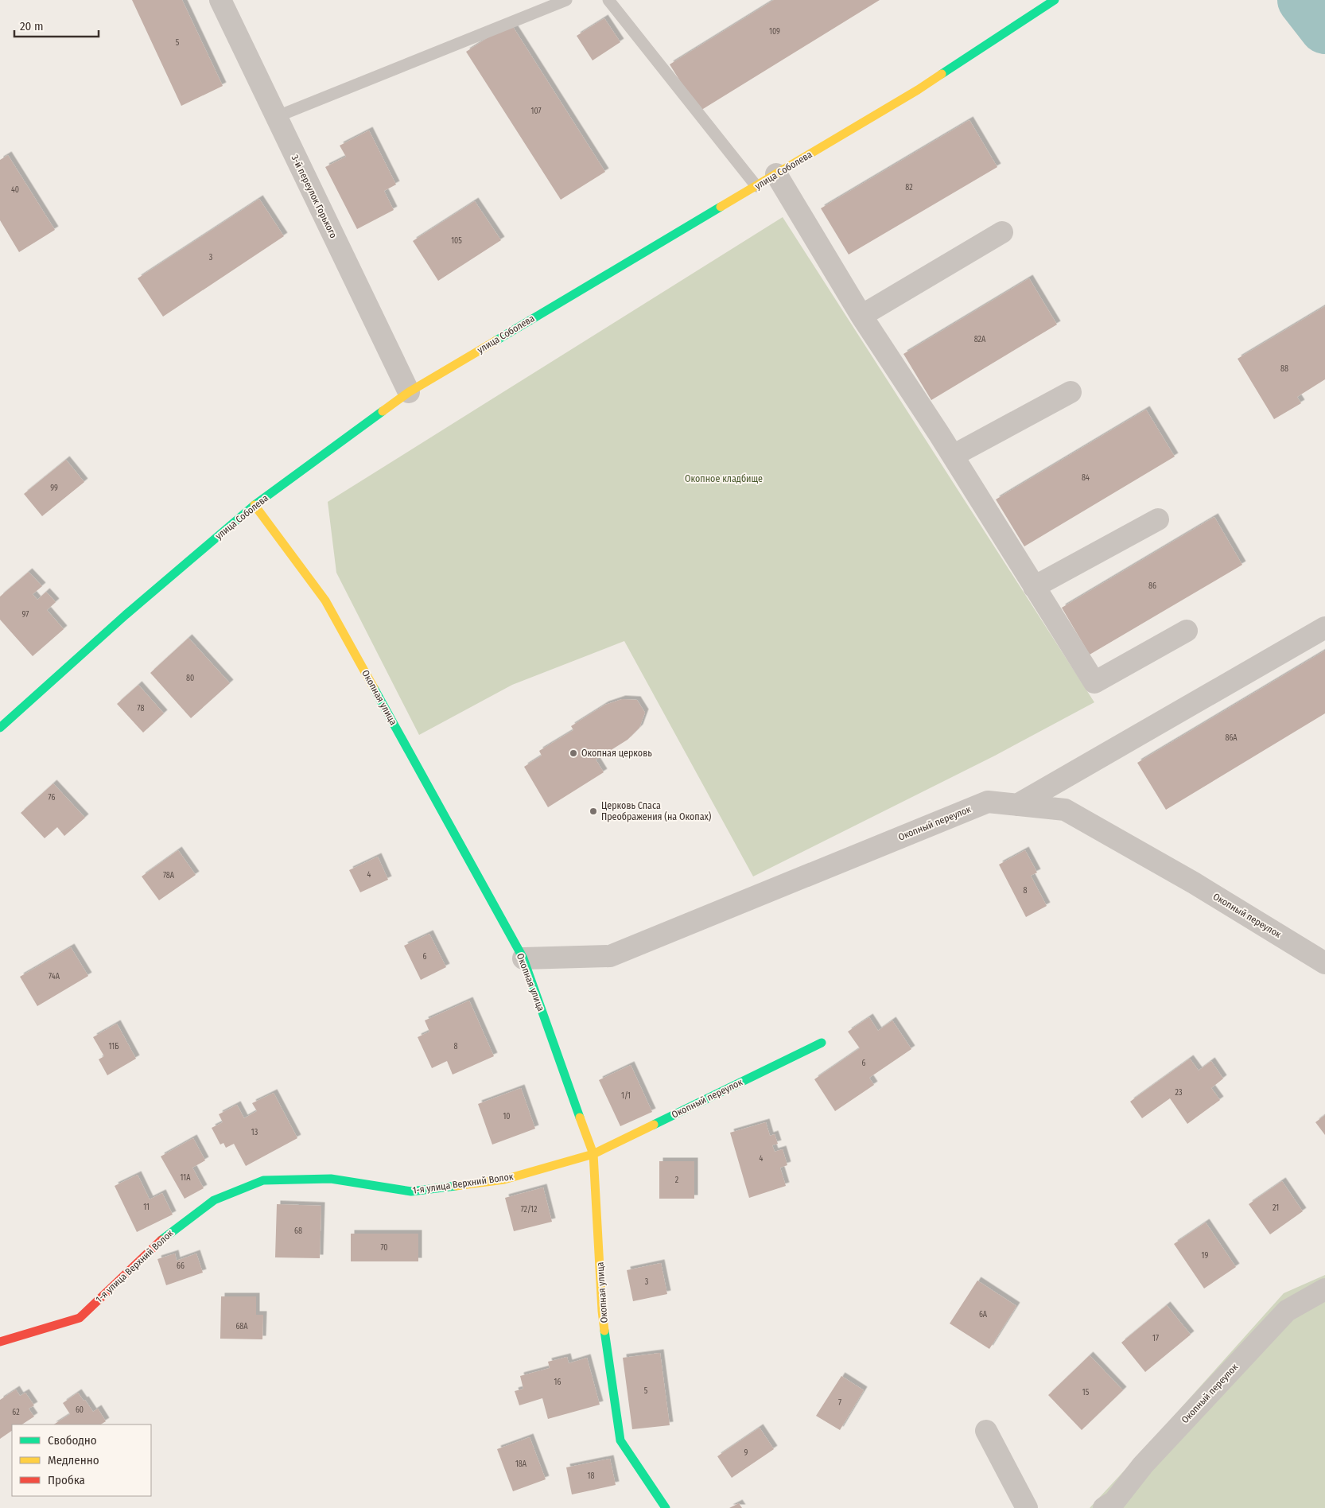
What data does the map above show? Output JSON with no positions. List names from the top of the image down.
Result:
{
  "streets": {
    "street": [
      "улица Соболева",
      "3-й переулок Горького",
      "Окопная улица",
      "Окопный переулок",
      "1-я улица Верхний Волок"
    ]
  },
  "crossings": [
    ["улица Соболева", "3-й переулок Горького"],
    ["улица Соболева", "Окопная улица"],
    ["Окопная улица", "Окопный переулок"],
    ["Окопная улица", "1-я улица Верхний Волок"],
    ["Окопный переулок", "1-я улица Верхний Волок"]
  ],
  "parks": ["Окопное кладбище"],
  "places": ["Окопная церковь", "Церковь Спаса Преображения (на Окопах)"],
  "house_numbers": [
    "109",
    "5",
    "107",
    "82",
    "40",
    "105",
    "3",
    "82А",
    "88",
    "84",
    "99",
    "86",
    "97",
    "80",
    "78",
    "86А",
    "76",
    "4",
    "78А",
    "8",
    "6",
    "74А",
    "11Б",
    "8",
    "6",
    "23",
    "1/1",
    "10",
    "13",
    "4",
    "11А",
    "2",
    "11",
    "21",
    "72/12",
    "68",
    "70",
    "19",
    "66",
    "3",
    "6А",
    "68А",
    "17",
    "16",
    "5",
    "15",
    "7",
    "60",
    "62",
    "9",
    "18А",
    "18"
  ],
  "legend": ["Свободно", "Медленно", "Пробка"],
  "scale_bar": "20 m"
}
